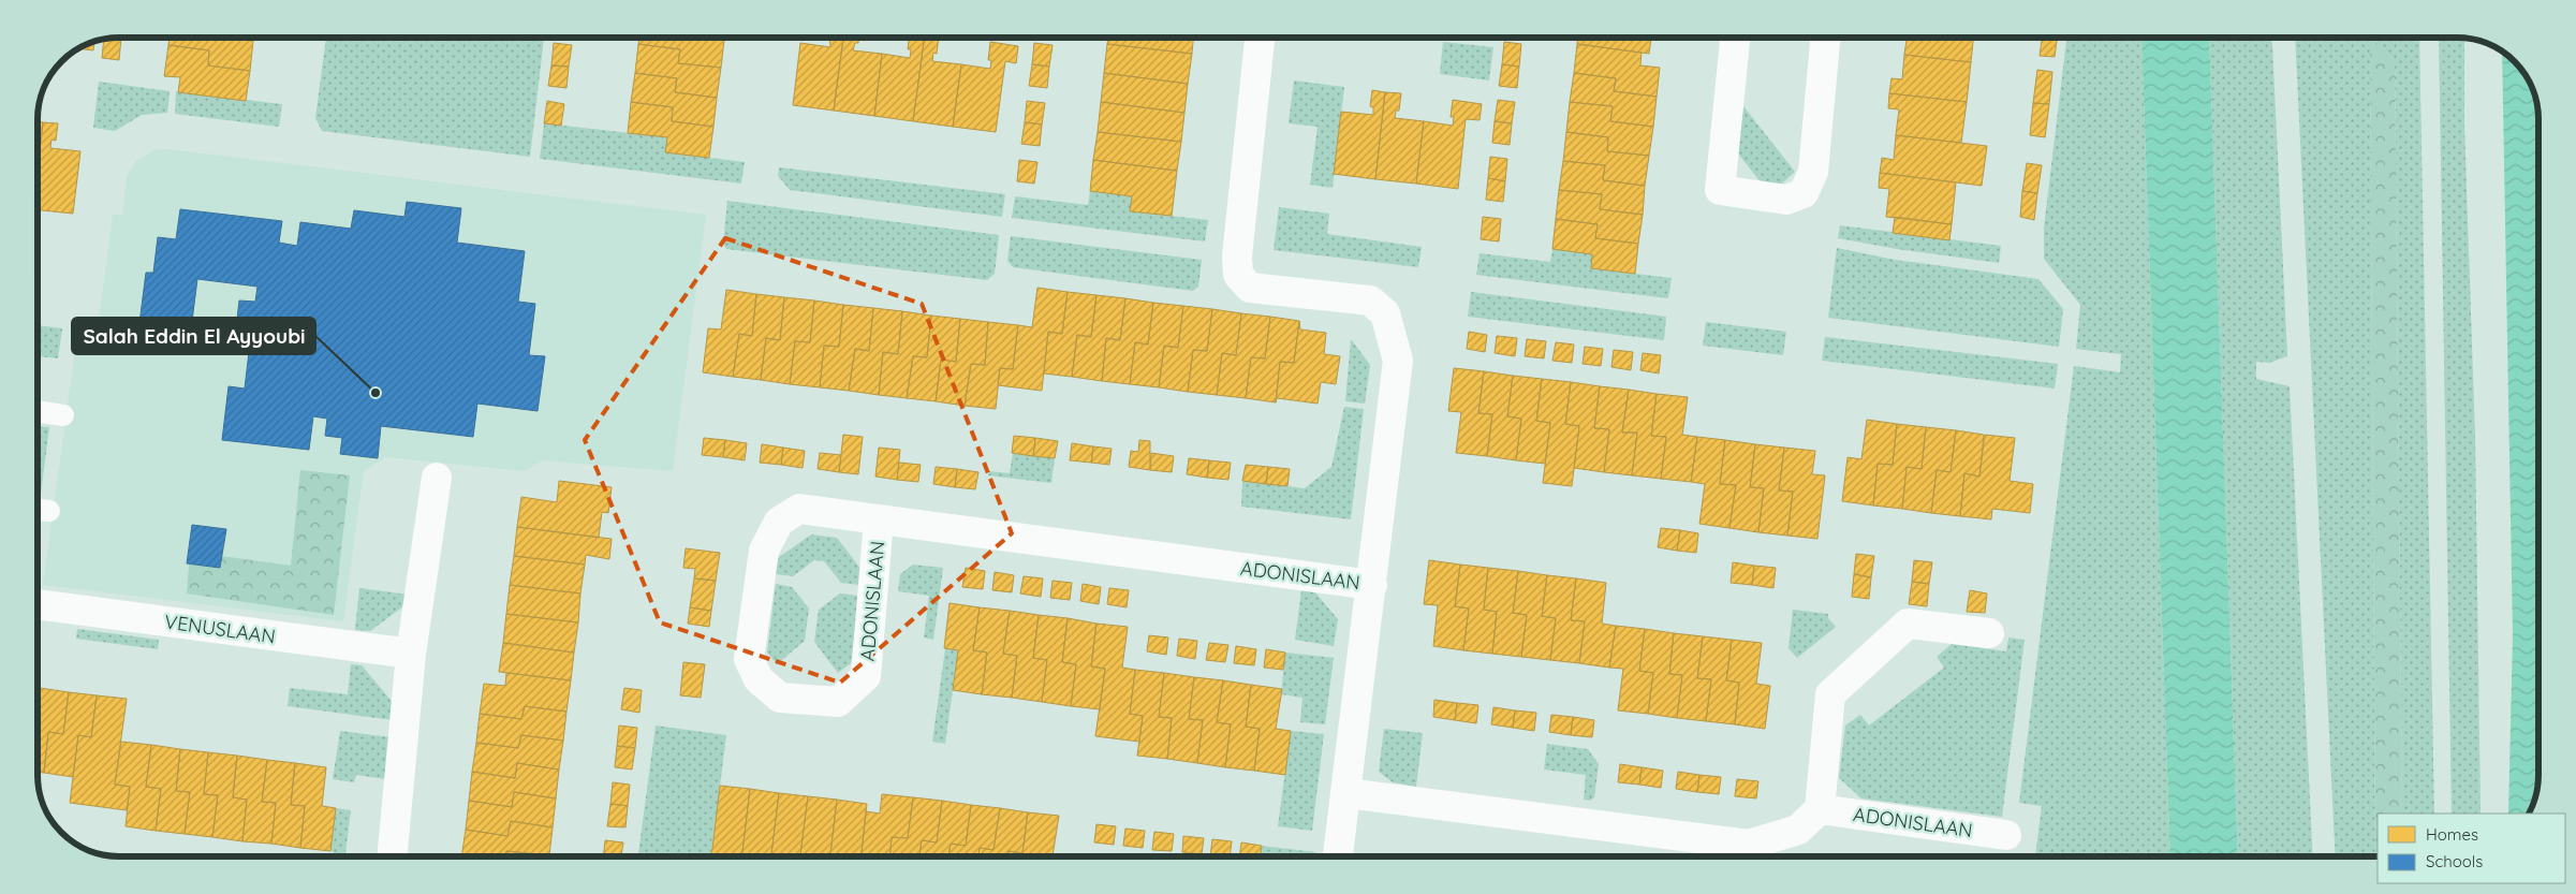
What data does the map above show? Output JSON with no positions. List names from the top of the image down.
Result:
{
  "streets": {
    "street": ["ADONISLAAN", "VENUSLAAN"]
  },
  "places": ["Salah Eddin El Ayyoubi"],
  "legend": ["Homes", "Schools"]
}
